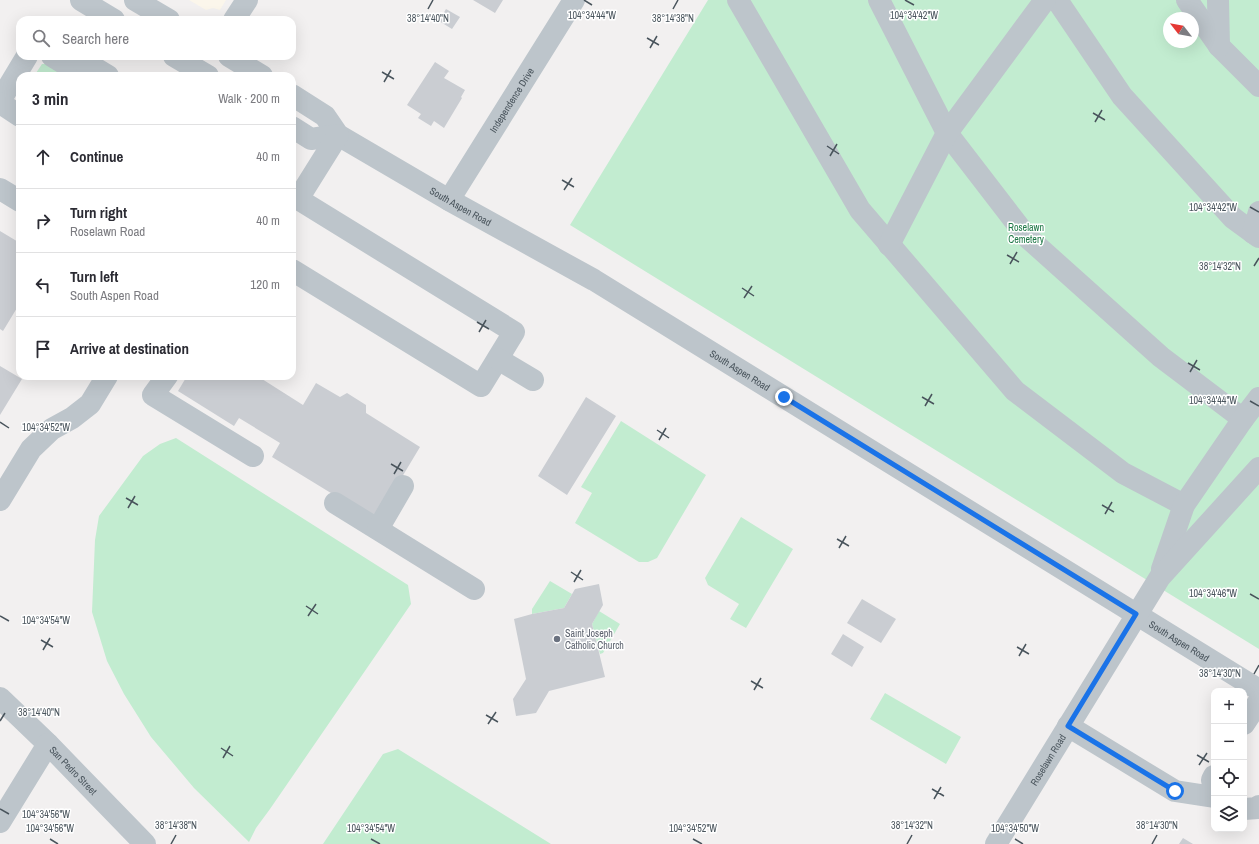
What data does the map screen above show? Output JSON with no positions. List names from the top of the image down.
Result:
{
  "streets": {
    "street": [
      "Independence Drive",
      "South Aspen Road",
      "Roselawn Road",
      "San Pedro Street"
    ]
  },
  "crossings": [
    ["Independence Drive", "South Aspen Road"],
    ["South Aspen Road", "Roselawn Road"]
  ],
  "parks": ["Roselawn Cemetery"],
  "places": ["Saint Joseph Catholic Church"],
  "north": "top left",
  "page": {
    "search": "Search here",
    "heading": ["3 min", "Walk · 200 m"],
    "list": [
      ["Continue", "40 m"],
      ["Turn right", "Roselawn Road", "40 m"],
      ["Turn left", "South Aspen Road", "120 m"],
      "Arrive at destination"
    ],
    "map_buttons": ["+", "−"]
  },
  "coordinates": [
    "104°34'44\"W",
    "104°34'42\"W",
    "38°14'40\"N",
    "38°14'38\"N",
    "38°14'32\"N",
    "104°34'52\"W",
    "104°34'46\"W",
    "104°34'54\"W",
    "38°14'30\"N",
    "104°34'56\"W",
    "104°34'50\"W"
  ]
}
